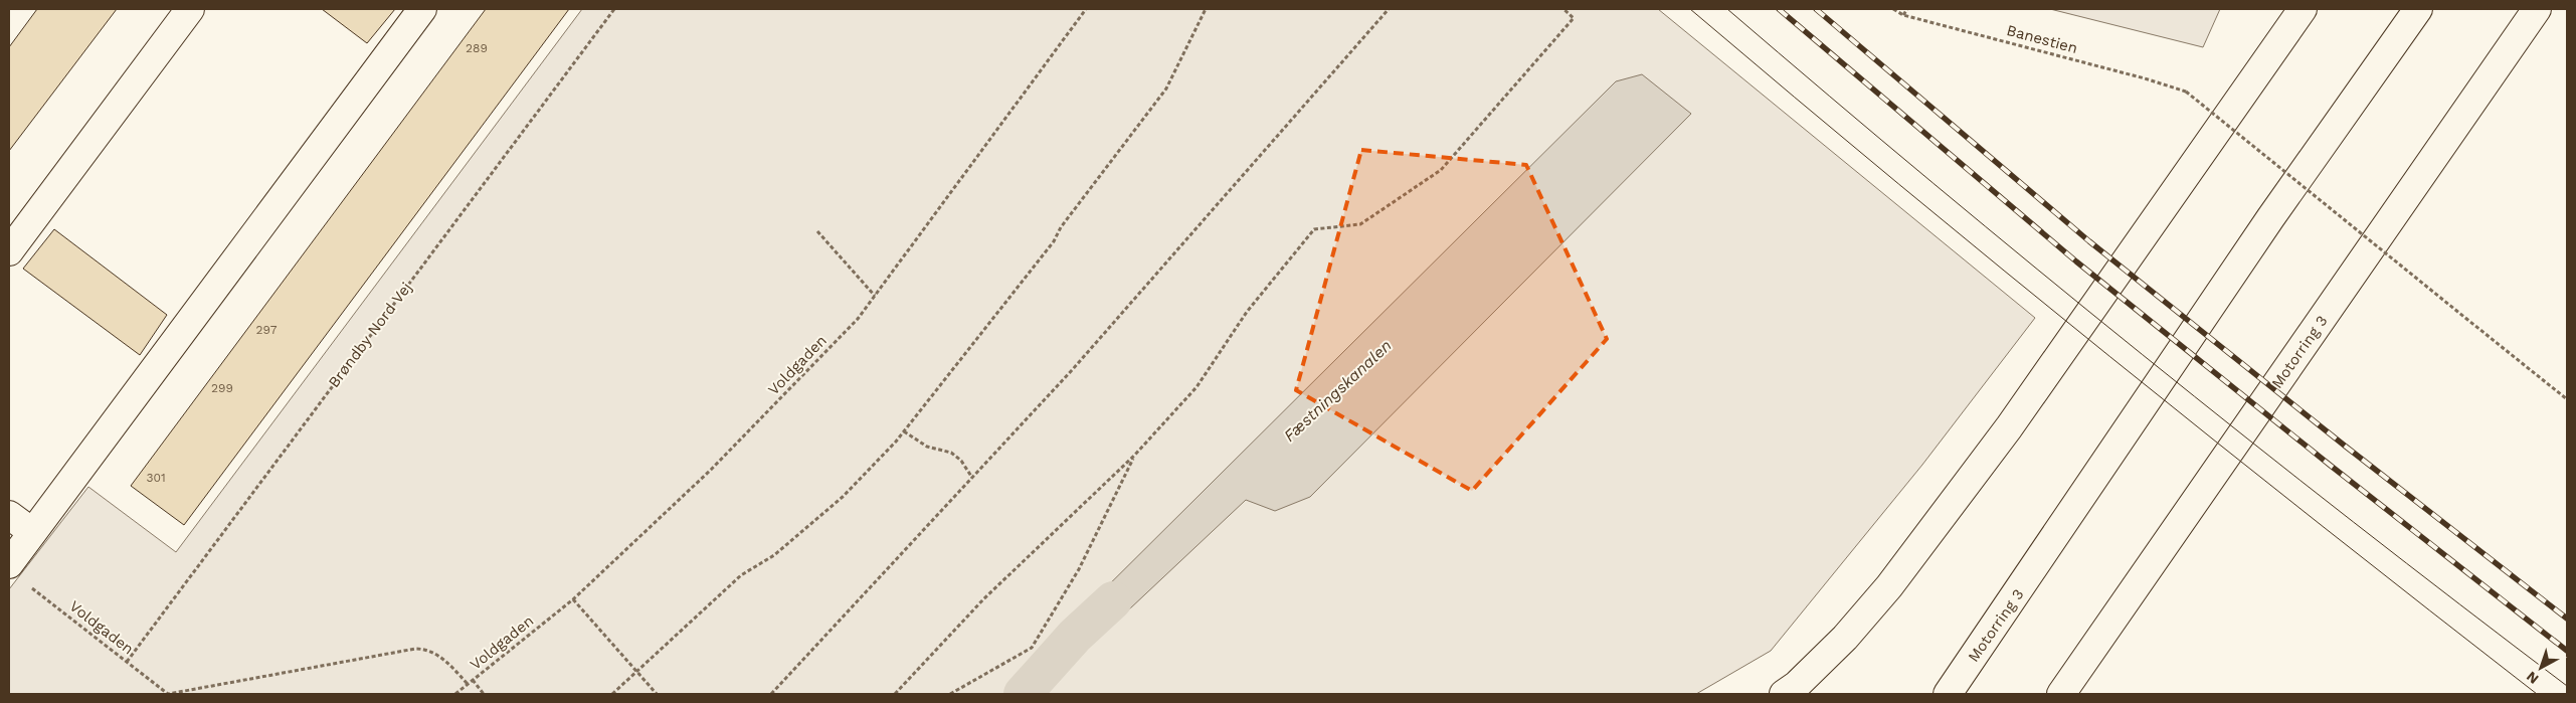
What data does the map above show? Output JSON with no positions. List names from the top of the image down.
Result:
{
  "streets": {
    "main road": ["Motorring 3"],
    "path": ["Banestien", "Brøndby Nord Vej", "Voldgaden"]
  },
  "crossings": [
    ["Brøndby Nord Vej", "Voldgaden"]
  ],
  "water": ["Fæstningskanalen"],
  "house_numbers": [
    "289",
    "297",
    "299",
    "301"
  ],
  "north": "bottom left"
}
